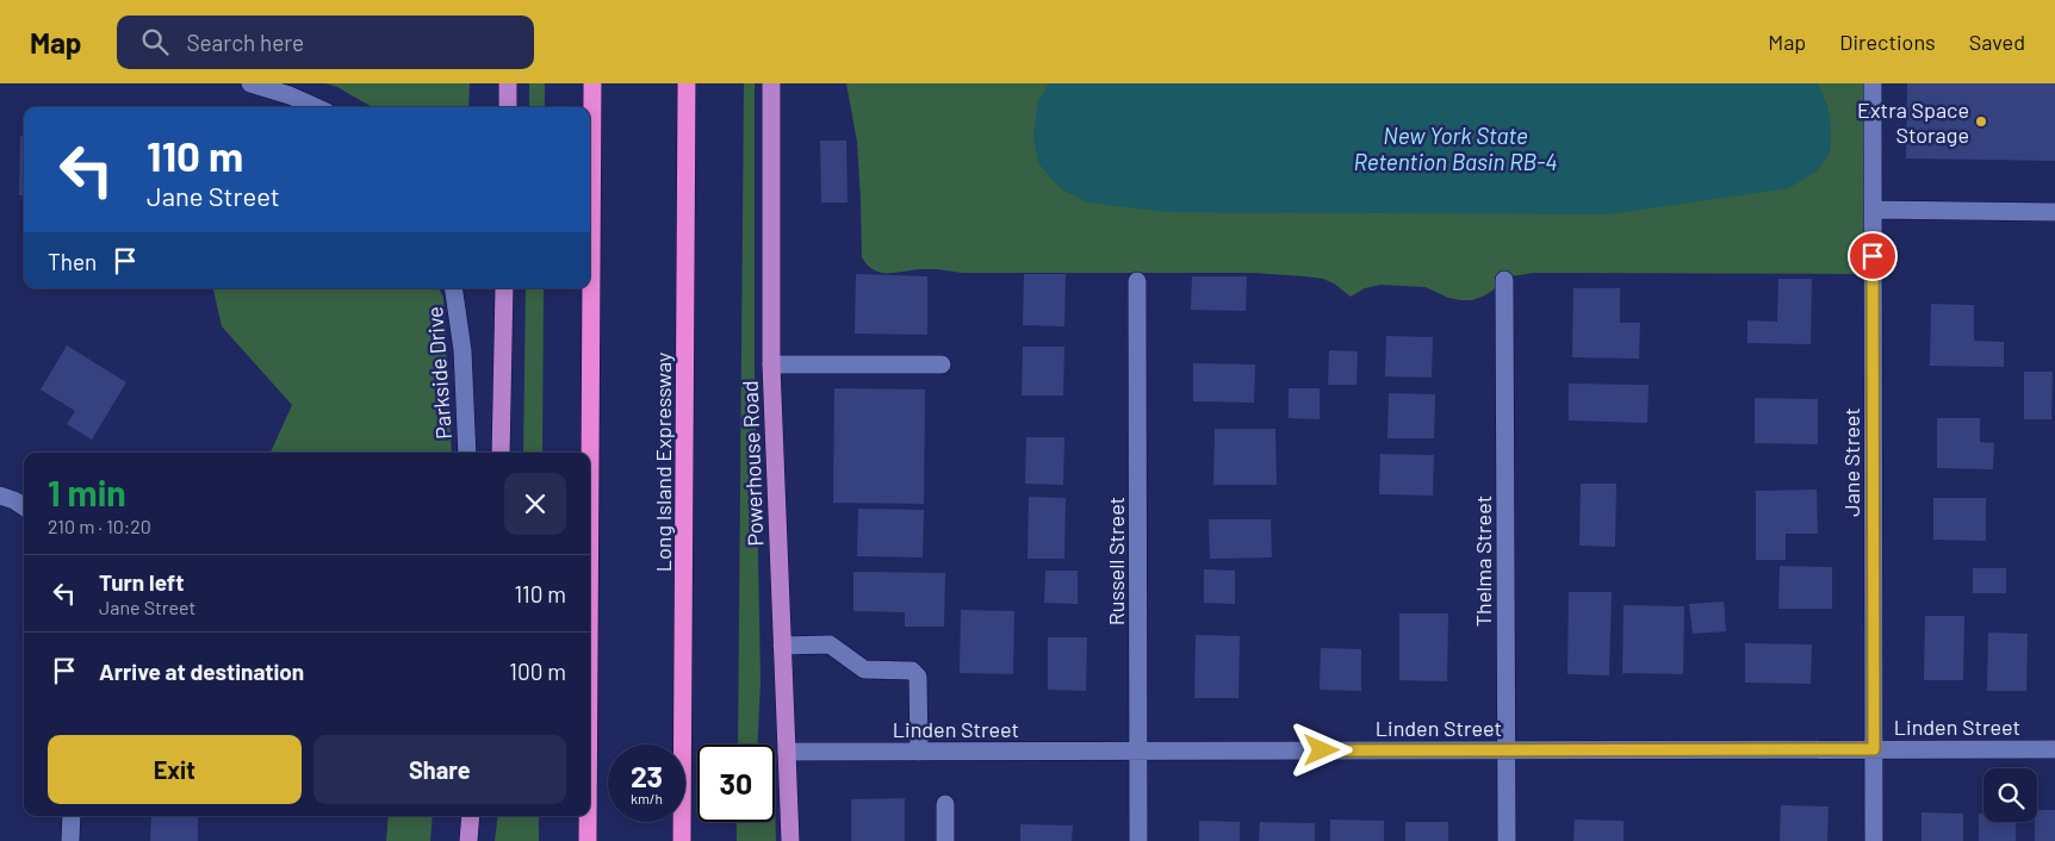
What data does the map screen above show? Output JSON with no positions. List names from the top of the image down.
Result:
{
  "streets": {
    "highway": ["Long Island Expressway"],
    "main road": ["Powerhouse Road"],
    "street": [
      "Parkside Drive",
      "Jane Street",
      "Russell Street",
      "Thelma Street",
      "Linden Street"
    ]
  },
  "crossings": [
    ["Jane Street", "Linden Street"],
    ["Powerhouse Road", "Linden Street"],
    ["Russell Street", "Linden Street"],
    ["Thelma Street", "Linden Street"]
  ],
  "water": ["New York State Retention Basin RB-4"],
  "places": ["Extra Space Storage"],
  "page": {
    "header": "Map",
    "search": "Search here",
    "nav": ["Map", "Directions", "Saved"],
    "turn": ["110 m", "Jane Street"],
    "then": "Then",
    "heading": ["1 min", "210 m · 10:20"],
    "list": [
      {
        "name": "Turn left",
        "note": "Jane Street",
        "value": "110 m"
      },
      {
        "name": "Arrive at destination",
        "value": "100 m"
      }
    ],
    "buttons": ["Exit", "Share"],
    "speed": "23 km/h",
    "limit": "30"
  }
}
